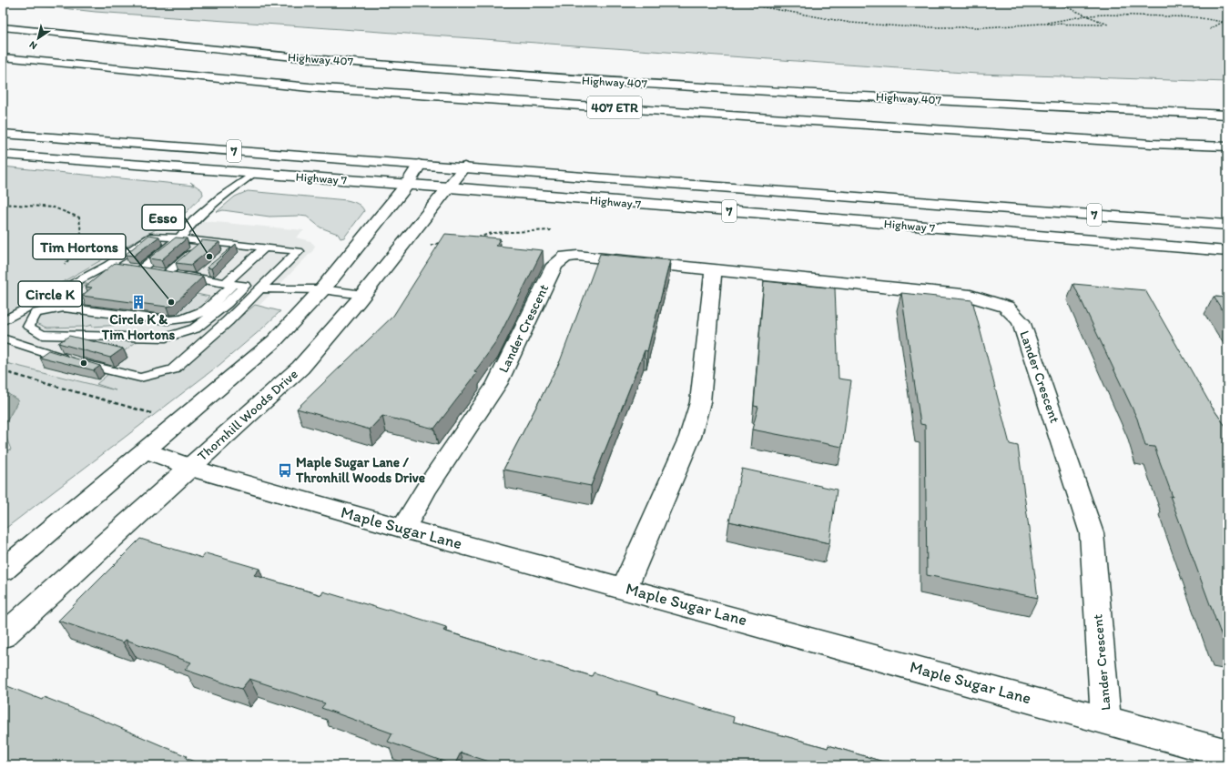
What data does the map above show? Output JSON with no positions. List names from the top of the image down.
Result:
{
  "streets": {
    "main road": [
      "Highway 407",
      "407 ETR",
      "7",
      "Highway 7",
      "Lander Crescent",
      "Thornhill Woods Drive",
      "Maple Sugar Lane"
    ]
  },
  "crossings": [
    ["Highway 7", "Thornhill Woods Drive"],
    ["Lander Crescent", "Maple Sugar Lane"],
    ["Thornhill Woods Drive", "Maple Sugar Lane"]
  ],
  "places": {
    "other": ["Esso", "Tim Hortons", "Circle K"],
    "building": ["Circle K & Tim Hortons"],
    "bus stop": ["Maple Sugar Lane / Thronhill Woods Drive"]
  },
  "north": "bottom left"
}
